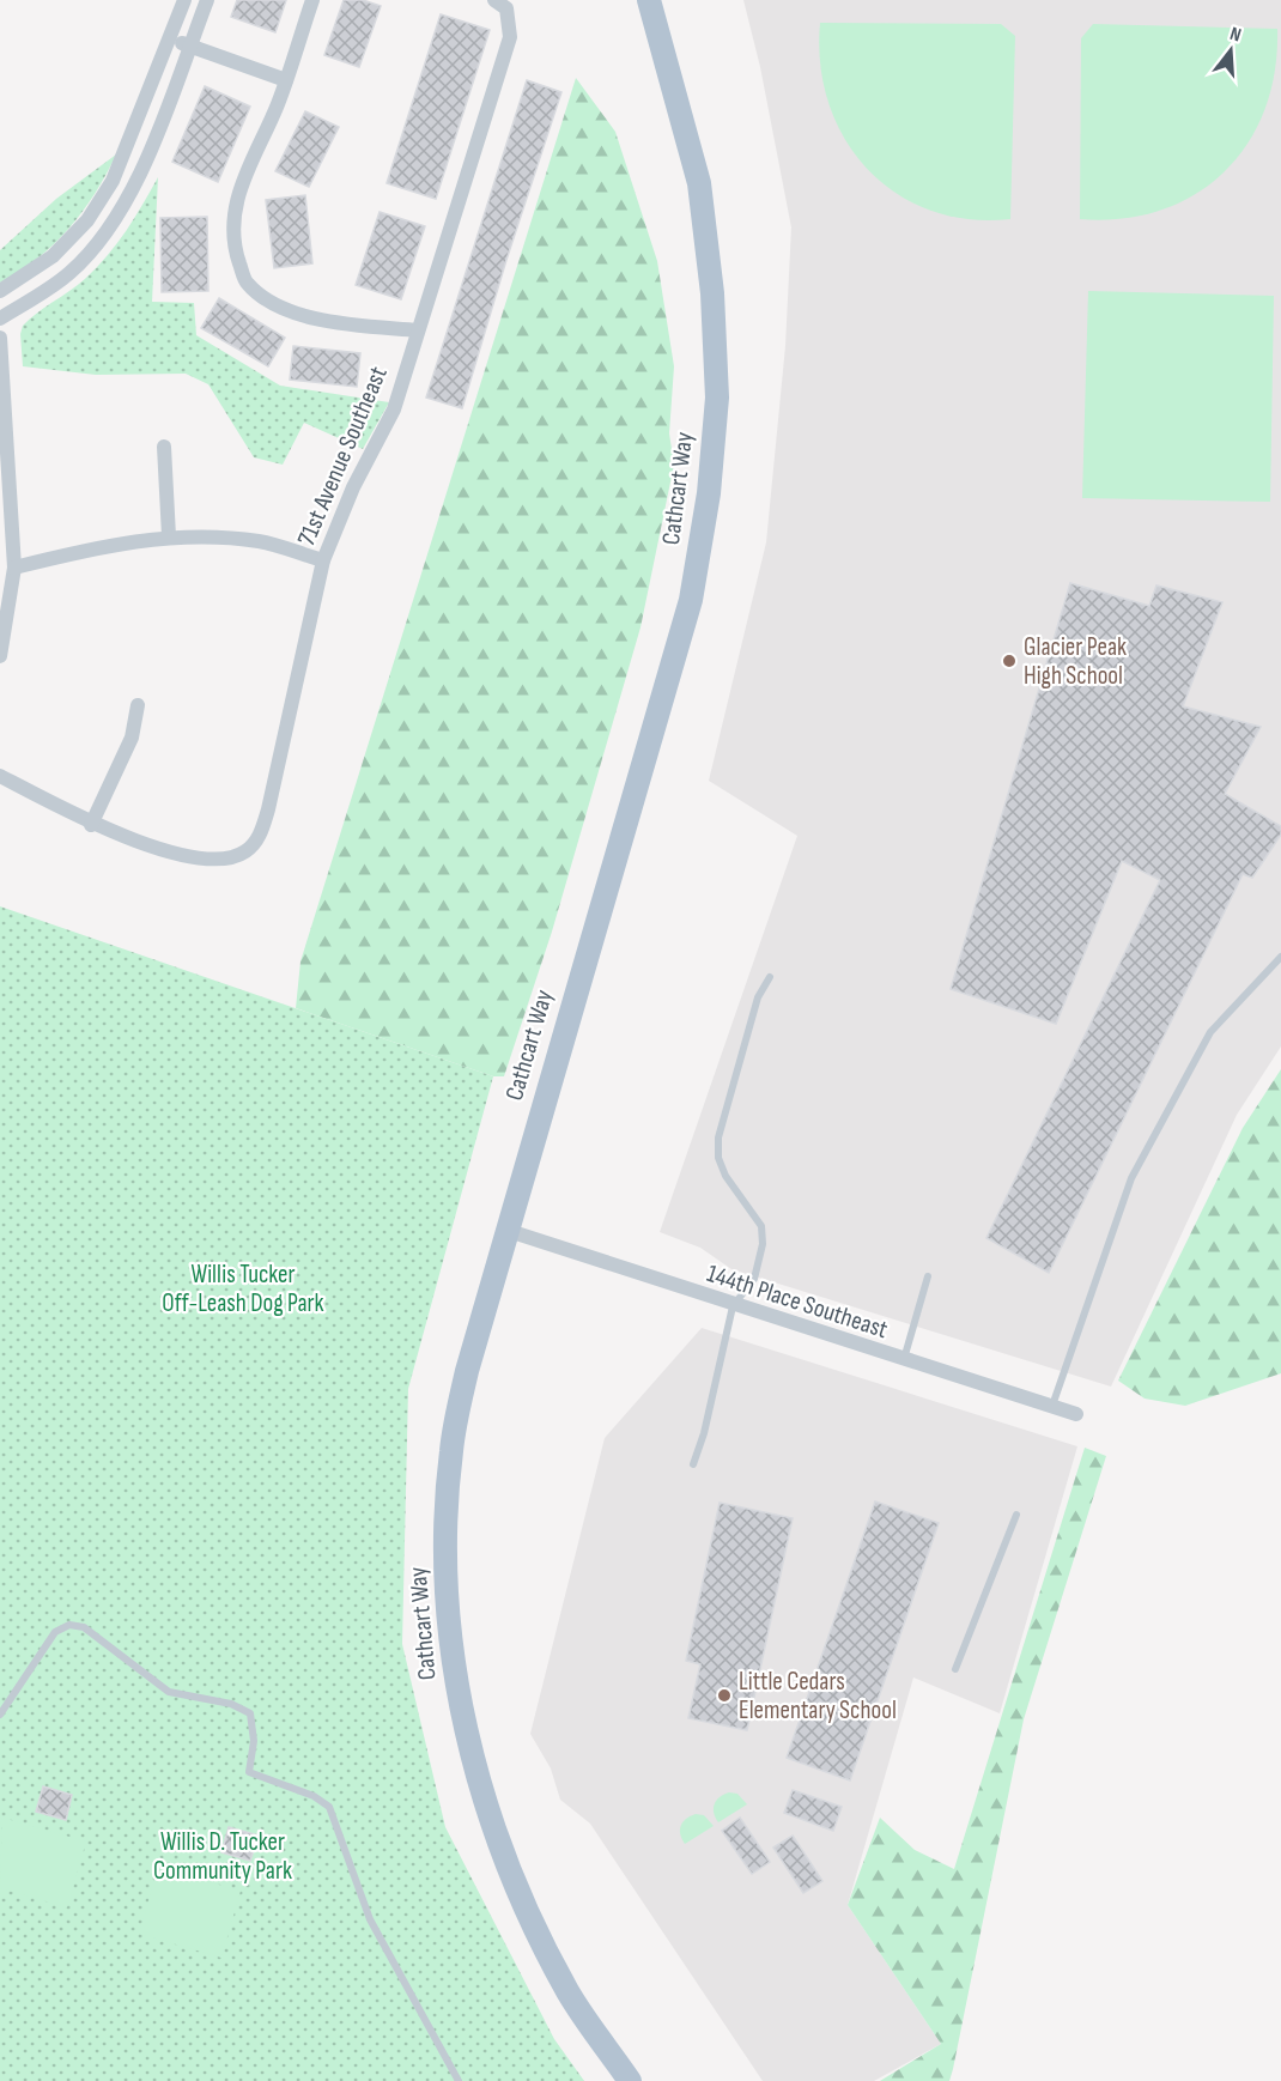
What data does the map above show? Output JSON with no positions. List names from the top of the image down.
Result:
{
  "streets": {
    "main road": ["Cathcart Way"],
    "street": ["71st Avenue Southeast", "144th Place Southeast"]
  },
  "crossings": [
    ["Cathcart Way", "144th Place Southeast"]
  ],
  "parks": ["Willis Tucker Off-Leash Dog Park", "Willis D. Tucker Community Park"],
  "places": ["Glacier Peak High School", "Little Cedars Elementary School"],
  "north": "top"
}
